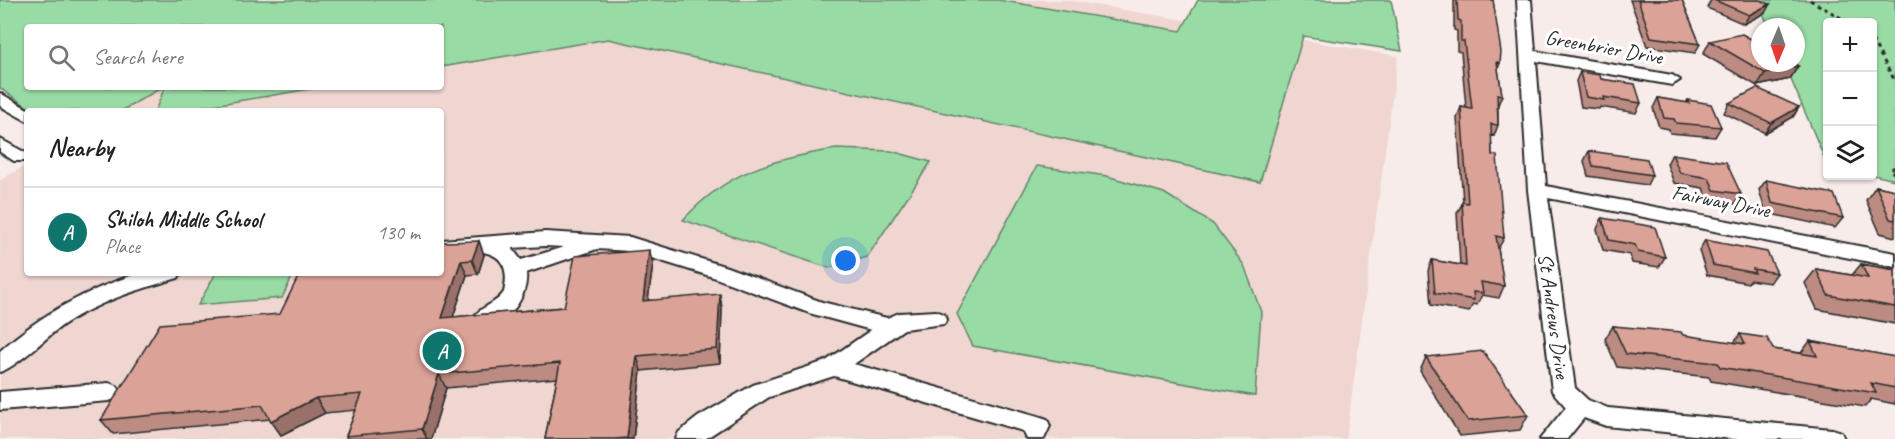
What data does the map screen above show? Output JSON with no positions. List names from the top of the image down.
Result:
{
  "streets": {
    "street": ["Greenbrier Drive", "Fairway Drive", "St Andrews Drive"]
  },
  "crossings": [
    ["Greenbrier Drive", "St Andrews Drive"],
    ["Fairway Drive", "St Andrews Drive"]
  ],
  "north": "bottom",
  "page": {
    "map_buttons": ["+", "−"],
    "search": "Search here",
    "heading": "Nearby",
    "list": [
      {
        "mark": "A",
        "name": "Shiloh Middle School",
        "note": "Place",
        "value": "130 m"
      }
    ],
    "pins": "A"
  }
}
